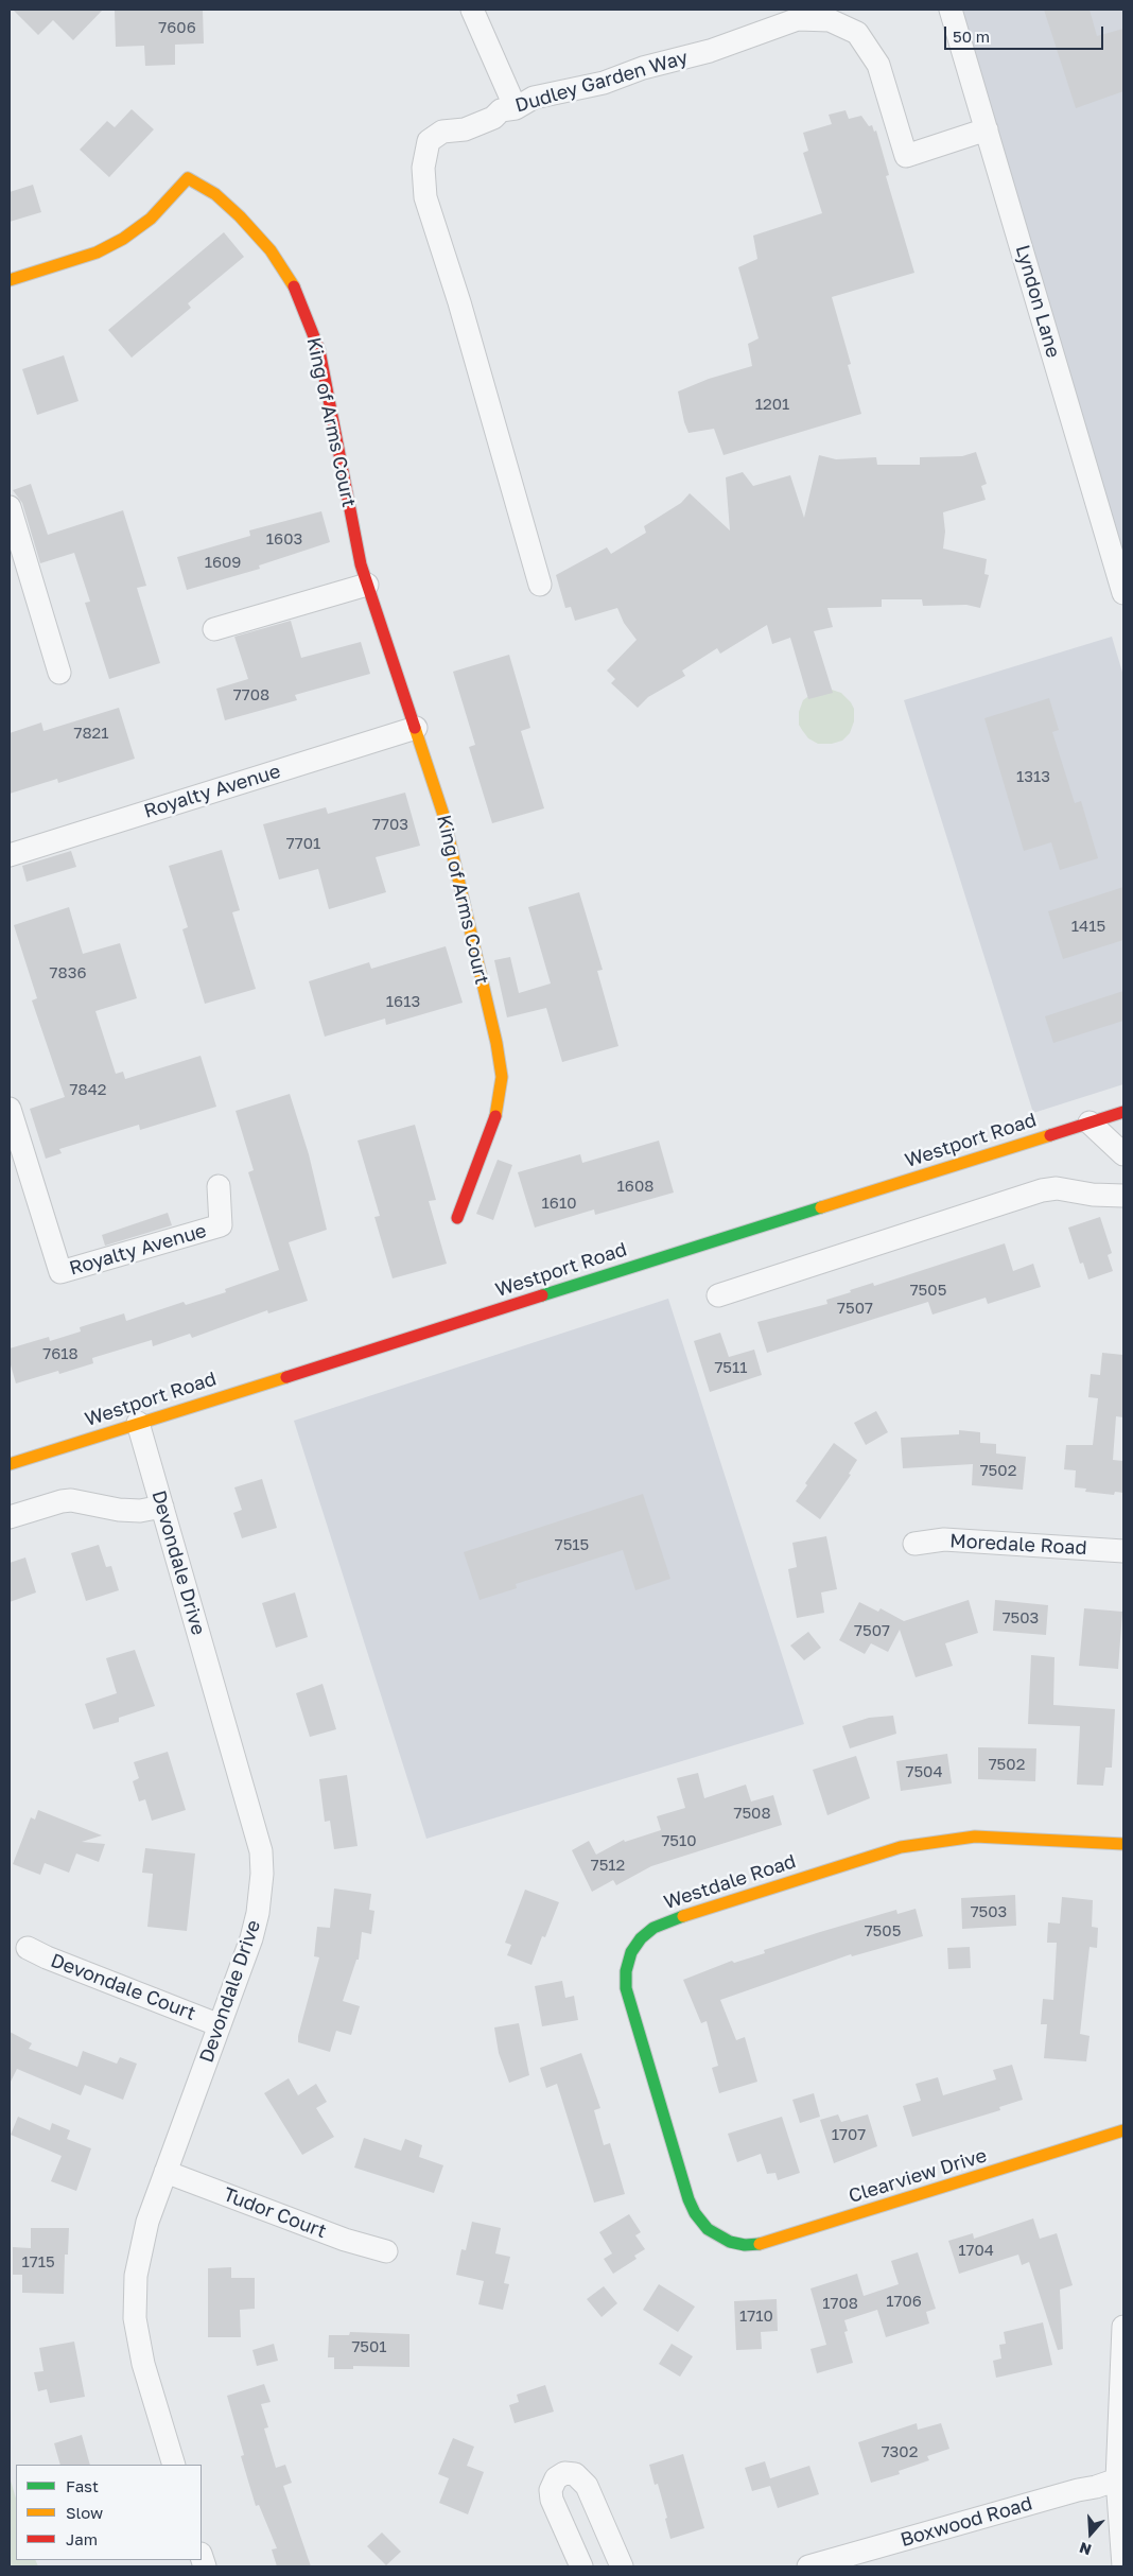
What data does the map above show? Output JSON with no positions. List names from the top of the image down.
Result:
{
  "streets": {
    "street": [
      "Dudley Garden Way",
      "Lyndon Lane",
      "King of Arms Court",
      "Royalty Avenue",
      "Westport Road",
      "Moredale Road",
      "Devondale Drive",
      "Westdale Road",
      "Devondale Court",
      "Clearview Drive",
      "Tudor Court",
      "Boxwood Road"
    ]
  },
  "crossings": [
    ["Dudley Garden Way", "Lyndon Lane"],
    ["King of Arms Court", "Royalty Avenue"],
    ["Westport Road", "Devondale Drive"],
    ["Devondale Drive", "Devondale Court"],
    ["Devondale Drive", "Tudor Court"],
    ["Westdale Road", "Clearview Drive"]
  ],
  "house_numbers": [
    "7606",
    "1201",
    "1603",
    "1609",
    "7708",
    "7821",
    "1313",
    "7703",
    "7701",
    "1415",
    "7836",
    "1613",
    "7842",
    "1608",
    "1610",
    "7505",
    "7507",
    "7618",
    "7511",
    "7502",
    "7515",
    "7503",
    "7507",
    "7502",
    "7504",
    "7508",
    "7510",
    "7512",
    "7503",
    "7505",
    "1707",
    "1704",
    "1715",
    "1706",
    "1708",
    "1710",
    "7501",
    "7302"
  ],
  "legend": ["Fast", "Slow", "Jam"],
  "scale_bar": "50 m",
  "north": "bottom"
}
